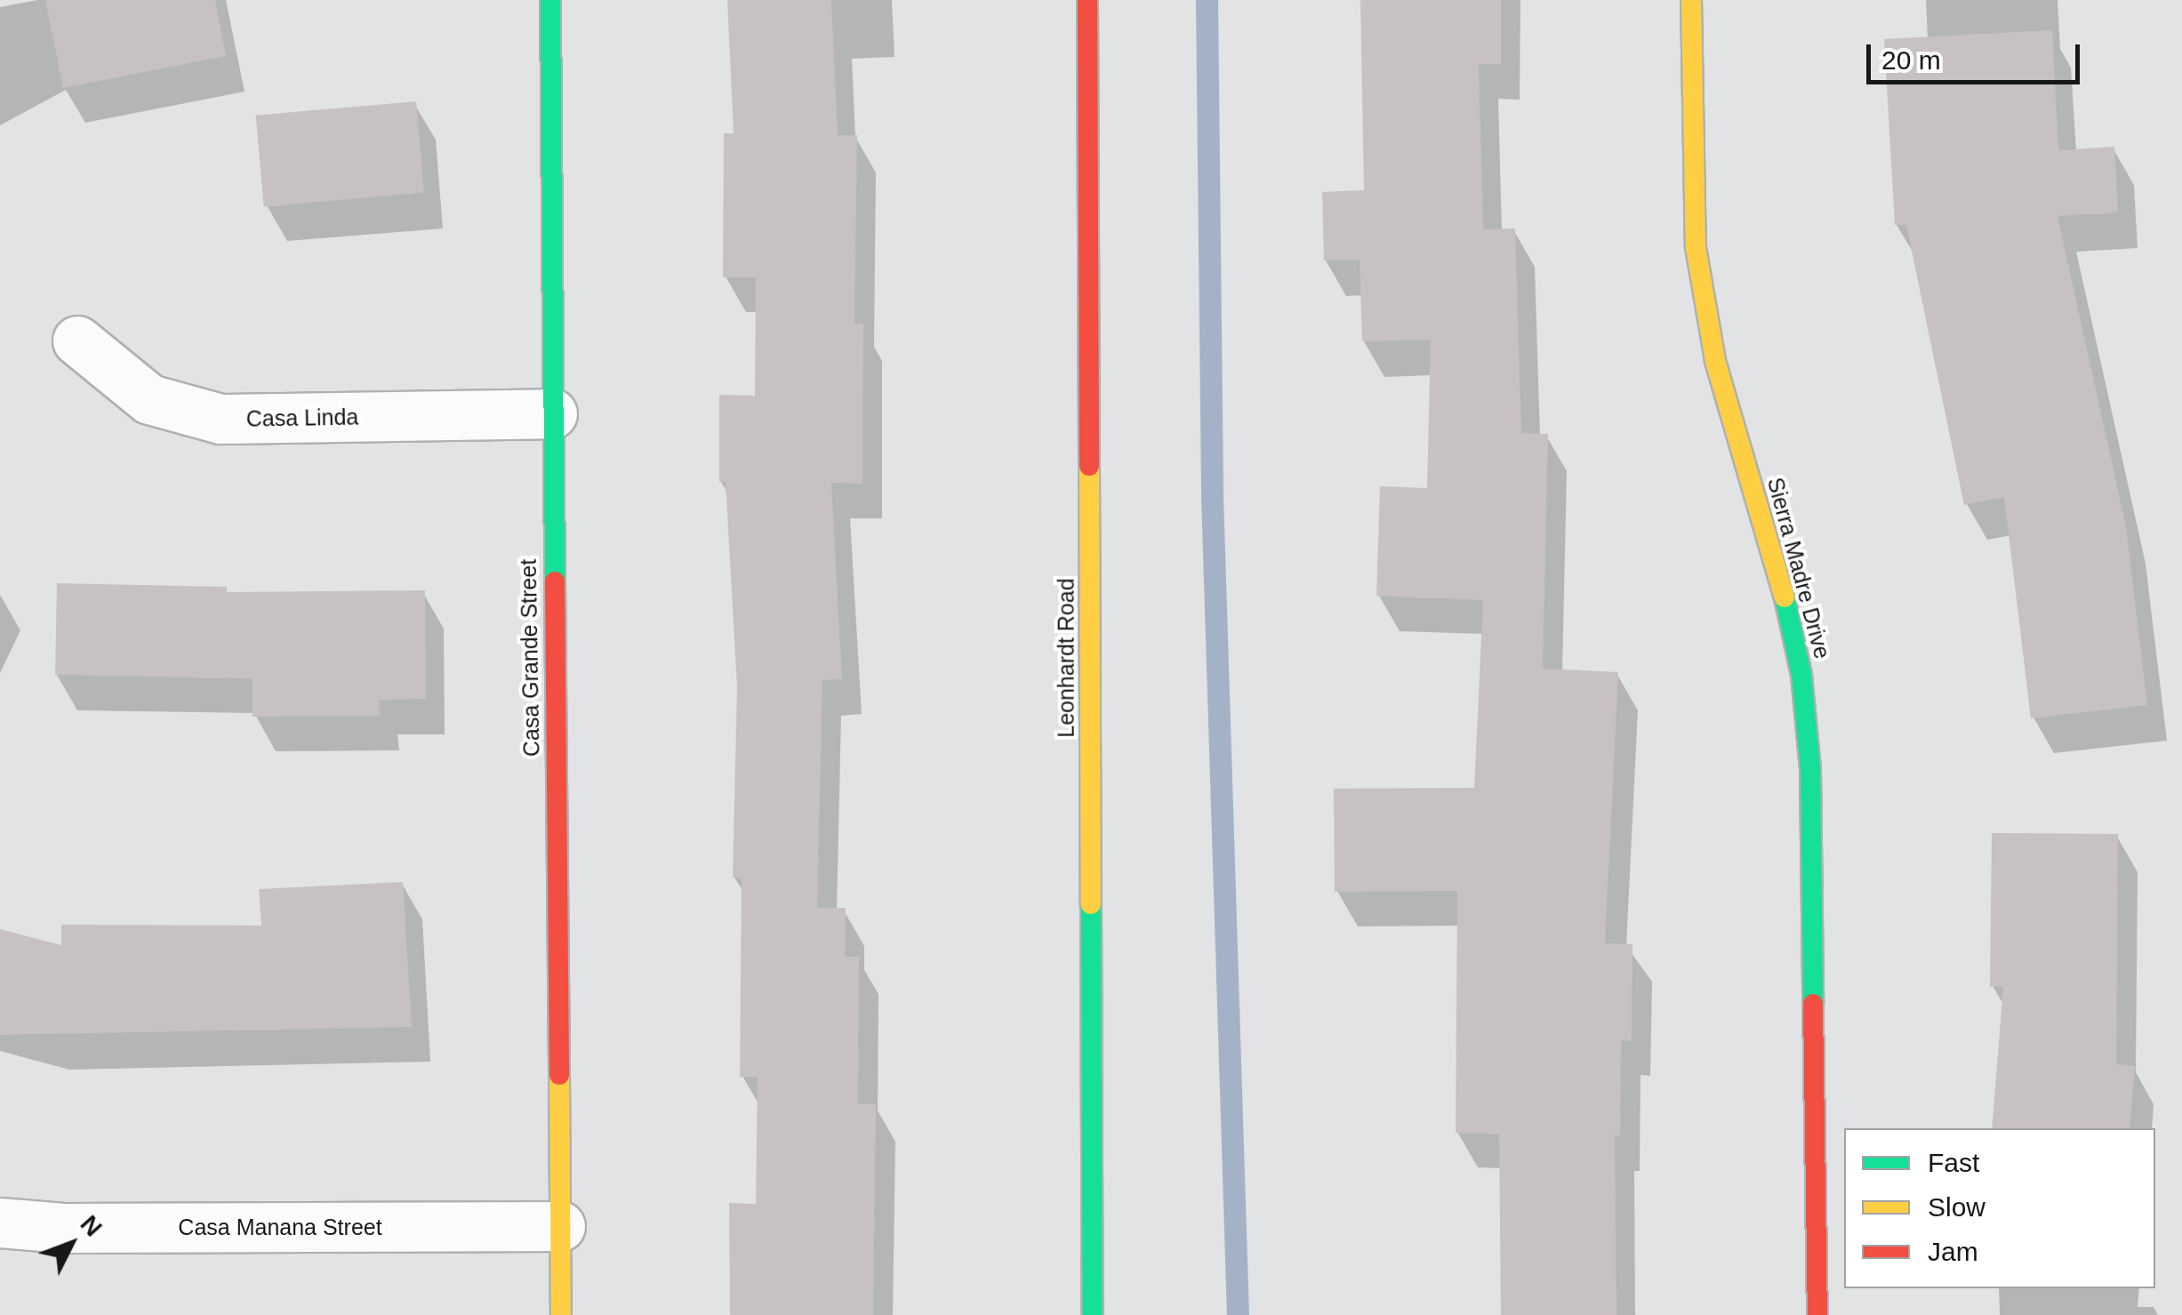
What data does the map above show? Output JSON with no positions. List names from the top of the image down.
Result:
{
  "streets": {
    "street": [
      "Casa Linda",
      "Sierra Madre Drive",
      "Casa Grande Street",
      "Leonhardt Road",
      "Casa Manana Street"
    ]
  },
  "crossings": [
    ["Casa Linda", "Casa Grande Street"],
    ["Casa Grande Street", "Casa Manana Street"]
  ],
  "legend": ["Fast", "Slow", "Jam"],
  "scale_bar": "20 m",
  "north": "top right"
}
